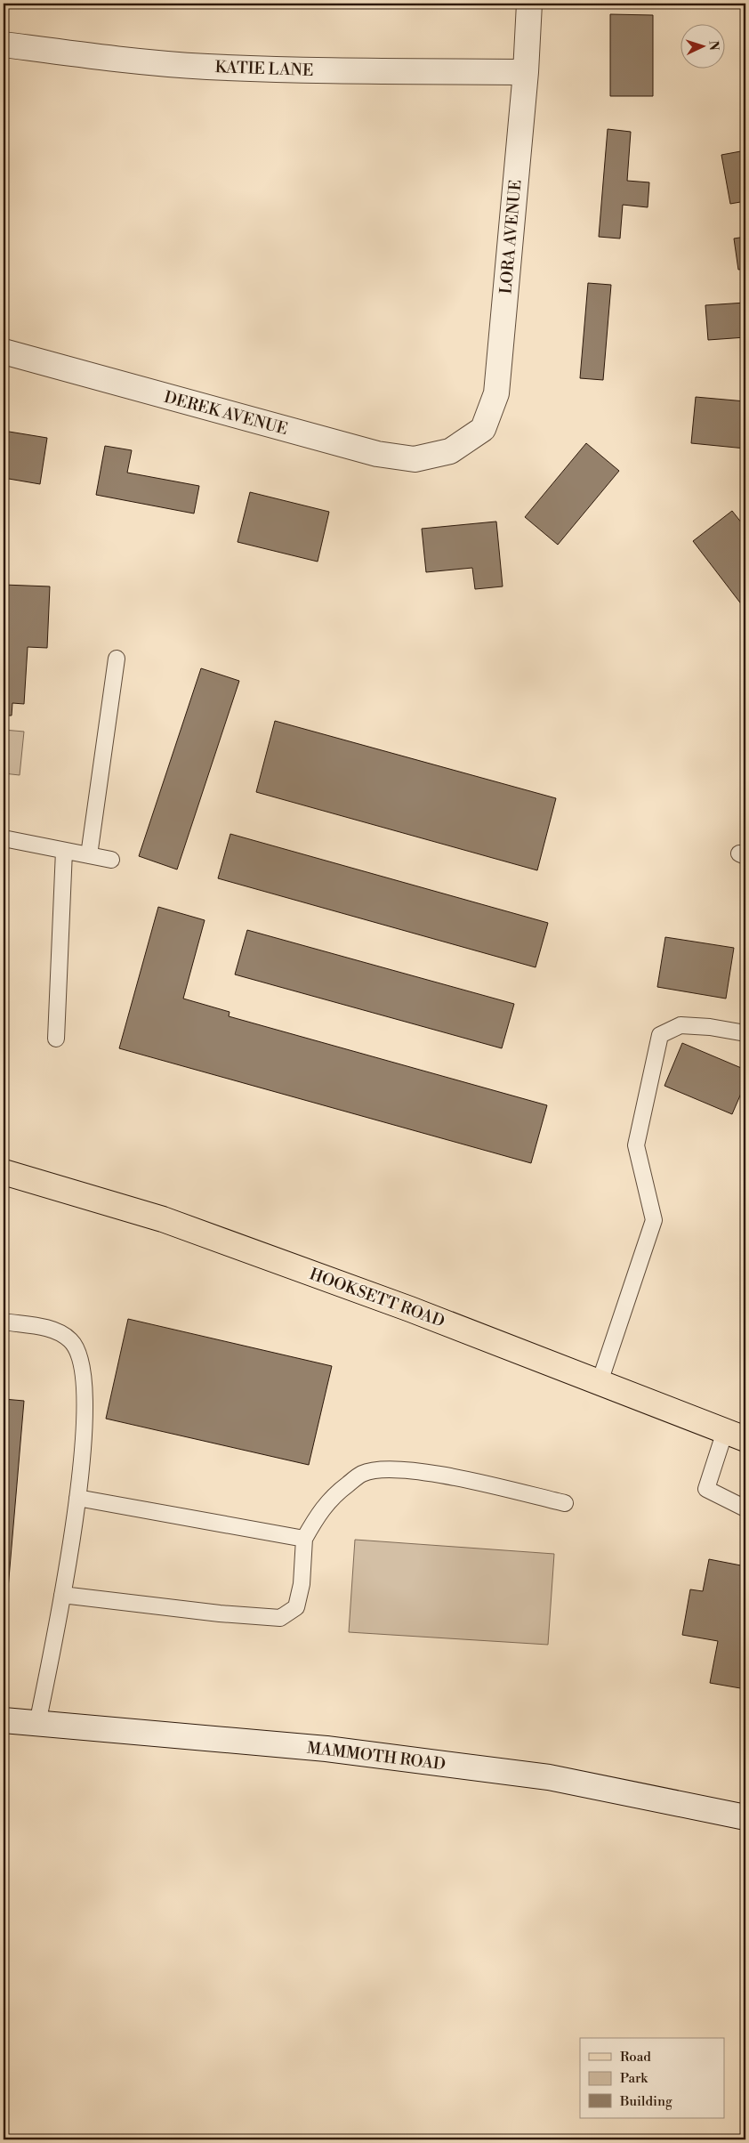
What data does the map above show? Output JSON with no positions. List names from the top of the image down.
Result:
{
  "streets": {
    "main road": ["HOOKSETT ROAD"],
    "street": [
      "KATIE LANE",
      "LORA AVENUE",
      "DEREK AVENUE",
      "MAMMOTH ROAD"
    ]
  },
  "crossings": [
    ["KATIE LANE", "LORA AVENUE"],
    ["LORA AVENUE", "DEREK AVENUE"]
  ],
  "legend": ["Road", "Park", "Building"],
  "north": "right"
}
